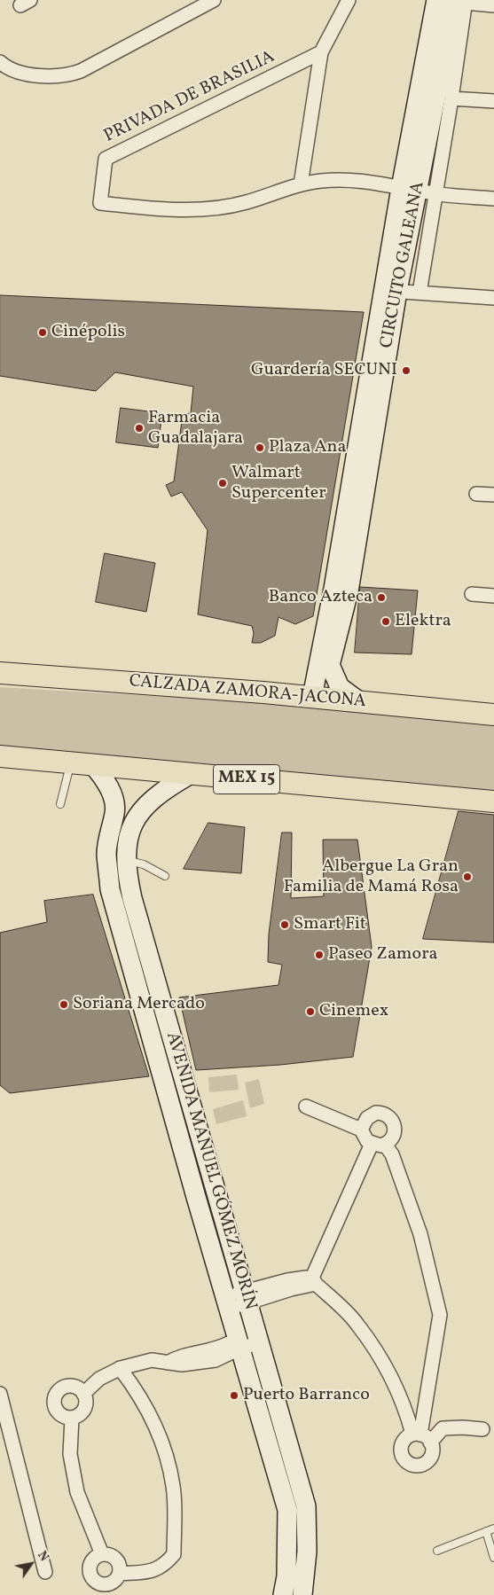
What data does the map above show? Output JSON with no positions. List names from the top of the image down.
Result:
{
  "streets": {
    "main road": ["CALZADA ZAMORA-JACONA", "MEX 15"],
    "street": ["PRIVADA DE BRASILIA", "CIRCUITO GALEANA", "AVENIDA MANUEL GÓMEZ MORÍN"]
  },
  "crossings": [
    ["PRIVADA DE BRASILIA", "CIRCUITO GALEANA"],
    ["CIRCUITO GALEANA", "CALZADA ZAMORA-JACONA"],
    ["MEX 15", "AVENIDA MANUEL GÓMEZ MORÍN"]
  ],
  "places": [
    "Cinépolis",
    "Guardería SECUNI",
    "Farmacia Guadalajara",
    "Plaza Ana",
    "Walmart Supercenter",
    "Banco Azteca",
    "Elektra",
    "Albergue La Gran Familia de Mamá Rosa",
    "Smart Fit",
    "Paseo Zamora",
    "Soriana Mercado",
    "Cinemex",
    "Puerto Barranco"
  ],
  "north": "top right"
}
